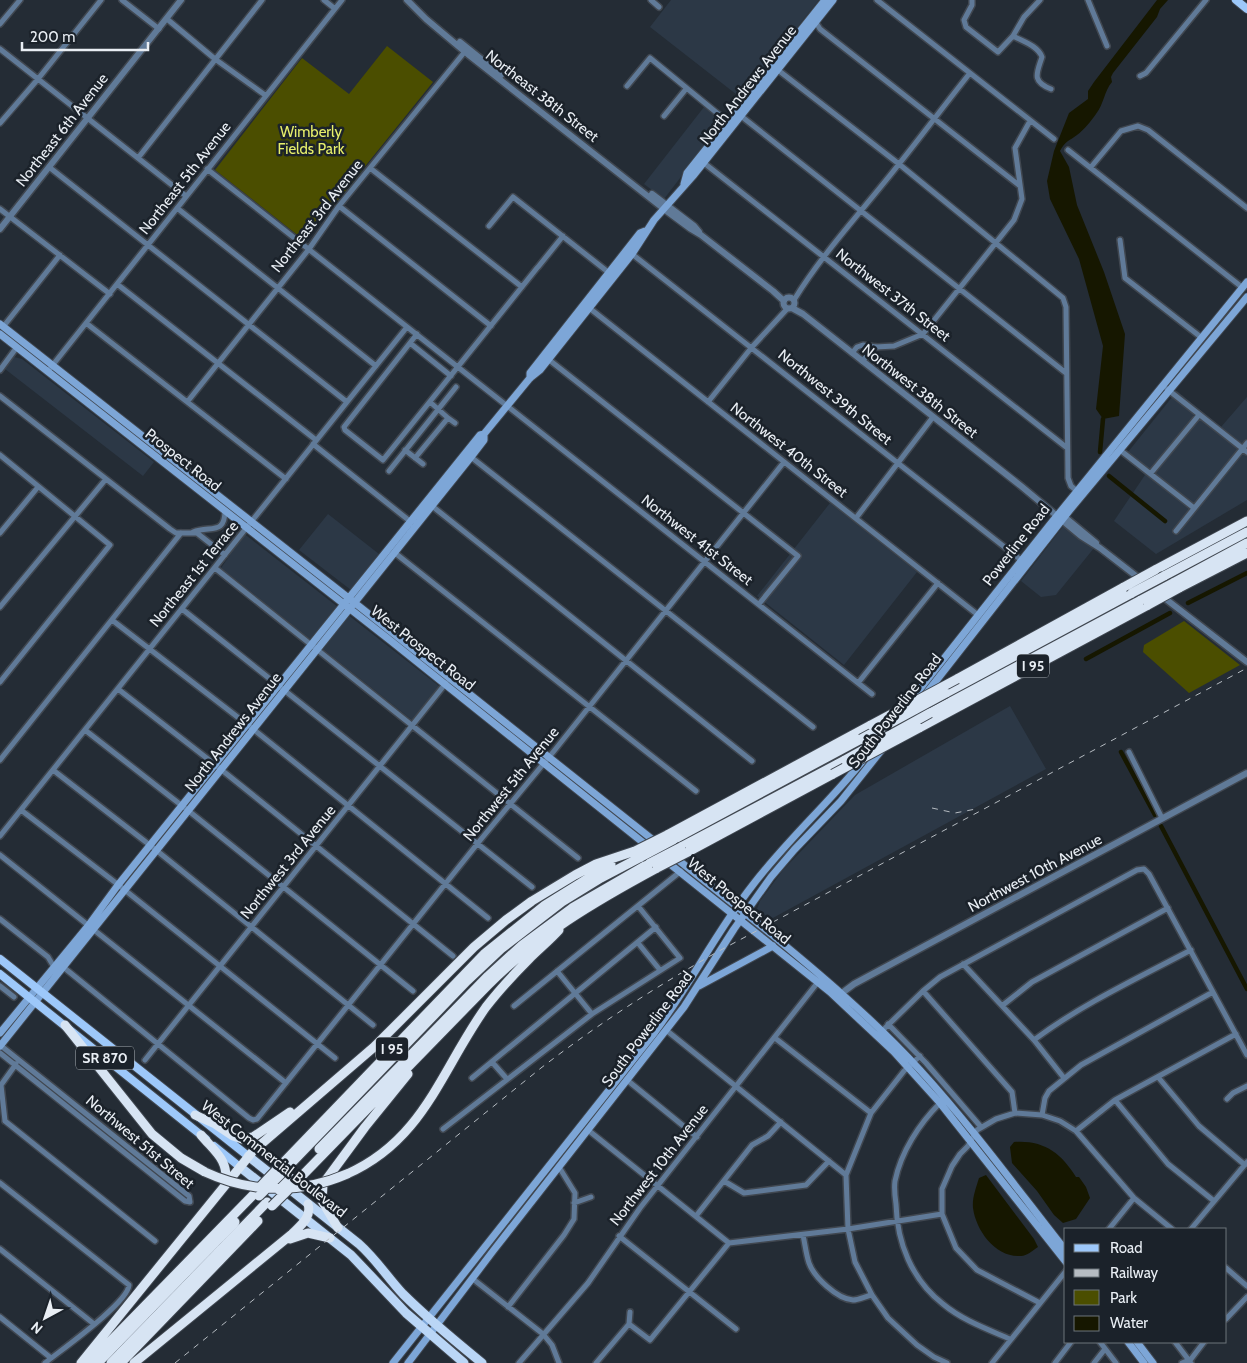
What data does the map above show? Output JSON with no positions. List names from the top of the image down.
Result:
{
  "streets": {
    "highway": ["I 95", "SR 870", "West Commercial Boulevard"],
    "main road": [
      "North Andrews Avenue",
      "Prospect Road",
      "Powerline Road",
      "West Prospect Road",
      "South Powerline Road"
    ],
    "street": [
      "Northeast 38th Street",
      "Northeast 6th Avenue",
      "Northeast 5th Avenue",
      "Northeast 3rd Avenue",
      "Northwest 37th Street",
      "Northwest 38th Street",
      "Northwest 39th Street",
      "Northwest 40th Street",
      "Northwest 41st Street",
      "Northeast 1st Terrace",
      "Northwest 5th Avenue",
      "Northwest 3rd Avenue",
      "Northwest 10th Avenue",
      "Northwest 51st Street"
    ]
  },
  "crossings": [
    ["North Andrews Avenue", "Northeast 38th Street"],
    ["North Andrews Avenue", "Northwest 37th Street"],
    ["North Andrews Avenue", "Northwest 38th Street"],
    ["North Andrews Avenue", "Northwest 39th Street"],
    ["North Andrews Avenue", "Northwest 40th Street"],
    ["North Andrews Avenue", "Prospect Road"],
    ["North Andrews Avenue", "Northwest 41st Street"],
    ["North Andrews Avenue", "West Prospect Road"],
    ["North Andrews Avenue", "SR 870"],
    ["North Andrews Avenue", "Northwest 51st Street"],
    ["North Andrews Avenue", "West Commercial Boulevard"],
    ["Northeast 38th Street", "Northeast 3rd Avenue"],
    ["Northeast 38th Street", "Northwest 38th Street"],
    ["Northeast 5th Avenue", "Prospect Road"],
    ["Northeast 5th Avenue", "Northwest 41st Street"],
    ["Northeast 3rd Avenue", "Northwest 41st Street"],
    ["Northwest 38th Street", "Powerline Road"],
    ["Northwest 39th Street", "Powerline Road"],
    ["Northwest 40th Street", "Powerline Road"],
    ["Northwest 40th Street", "Northwest 5th Avenue"],
    ["Prospect Road", "Northeast 1st Terrace"],
    ["Prospect Road", "West Prospect Road"],
    ["Northwest 41st Street", "Northeast 1st Terrace"],
    ["Northwest 41st Street", "Northwest 5th Avenue"],
    ["Powerline Road", "South Powerline Road"],
    ["West Prospect Road", "South Powerline Road"],
    ["West Prospect Road", "Northwest 5th Avenue"],
    ["West Prospect Road", "Northwest 3rd Avenue"],
    ["West Prospect Road", "Northwest 10th Avenue"],
    ["South Powerline Road", "West Commercial Boulevard"],
    ["Northwest 5th Avenue", "Northwest 3rd Avenue"],
    ["SR 870", "West Commercial Boulevard"]
  ],
  "parks": ["Wimberly Fields Park"],
  "legend": [
    "Road",
    "Railway",
    "Park",
    "Water"
  ],
  "scale_bar": "200 m",
  "north": "bottom left"
}
